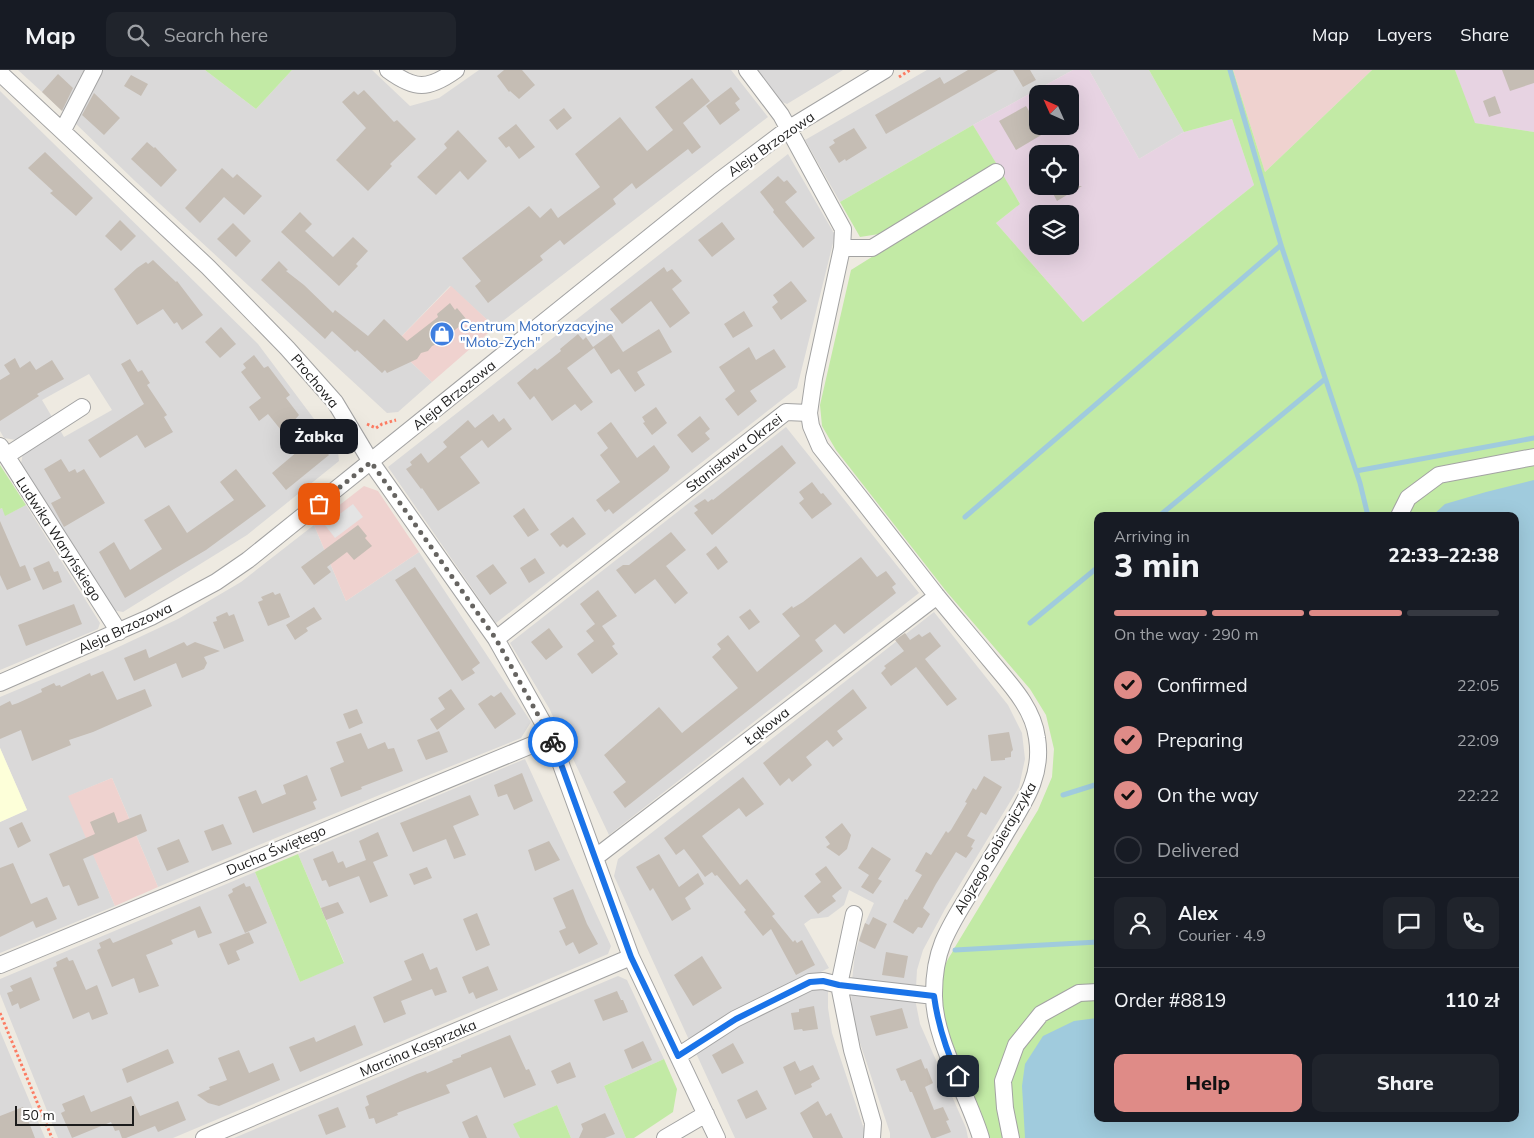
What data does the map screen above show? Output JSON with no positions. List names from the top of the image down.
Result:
{
  "streets": {
    "street": [
      "Aleja Brzozowa",
      "Prochowa",
      "Stanisława Okrzei",
      "Ludwika Waryńskiego",
      "Łąkowa",
      "Alojzego Sobierajczyka",
      "Ducha Świętego",
      "Marcina Kasprzaka"
    ]
  },
  "crossings": [
    ["Aleja Brzozowa", "Prochowa"],
    ["Aleja Brzozowa", "Ludwika Waryńskiego"],
    ["Prochowa", "Stanisława Okrzei"],
    ["Prochowa", "Łąkowa"],
    ["Prochowa", "Ducha Świętego"],
    ["Prochowa", "Marcina Kasprzaka"],
    ["Stanisława Okrzei", "Alojzego Sobierajczyka"],
    ["Łąkowa", "Alojzego Sobierajczyka"]
  ],
  "places": {
    "shop": ["Centrum Motoryzacyjne \"Moto-Zych\""],
    "other": ["Żabka"]
  },
  "scale_bar": "50 m",
  "north": "top left",
  "page": {
    "header": "Map",
    "search": "Search here",
    "nav": ["Map", "Layers", "Share"],
    "bubble": "Żabka",
    "heading": ["3 min", "Arriving in", "22:33–22:38"],
    "panel": [
      "Alex",
      "Courier · 4.9",
      "Order #8819",
      "110 zł"
    ],
    "bar": "On the way · 290 m",
    "list": [
      ["Confirmed", "22:05"],
      ["Preparing", "22:09"],
      ["On the way", "22:22"],
      "Delivered"
    ],
    "buttons": ["Help", "Share"],
    "scale": "50 m"
  }
}
